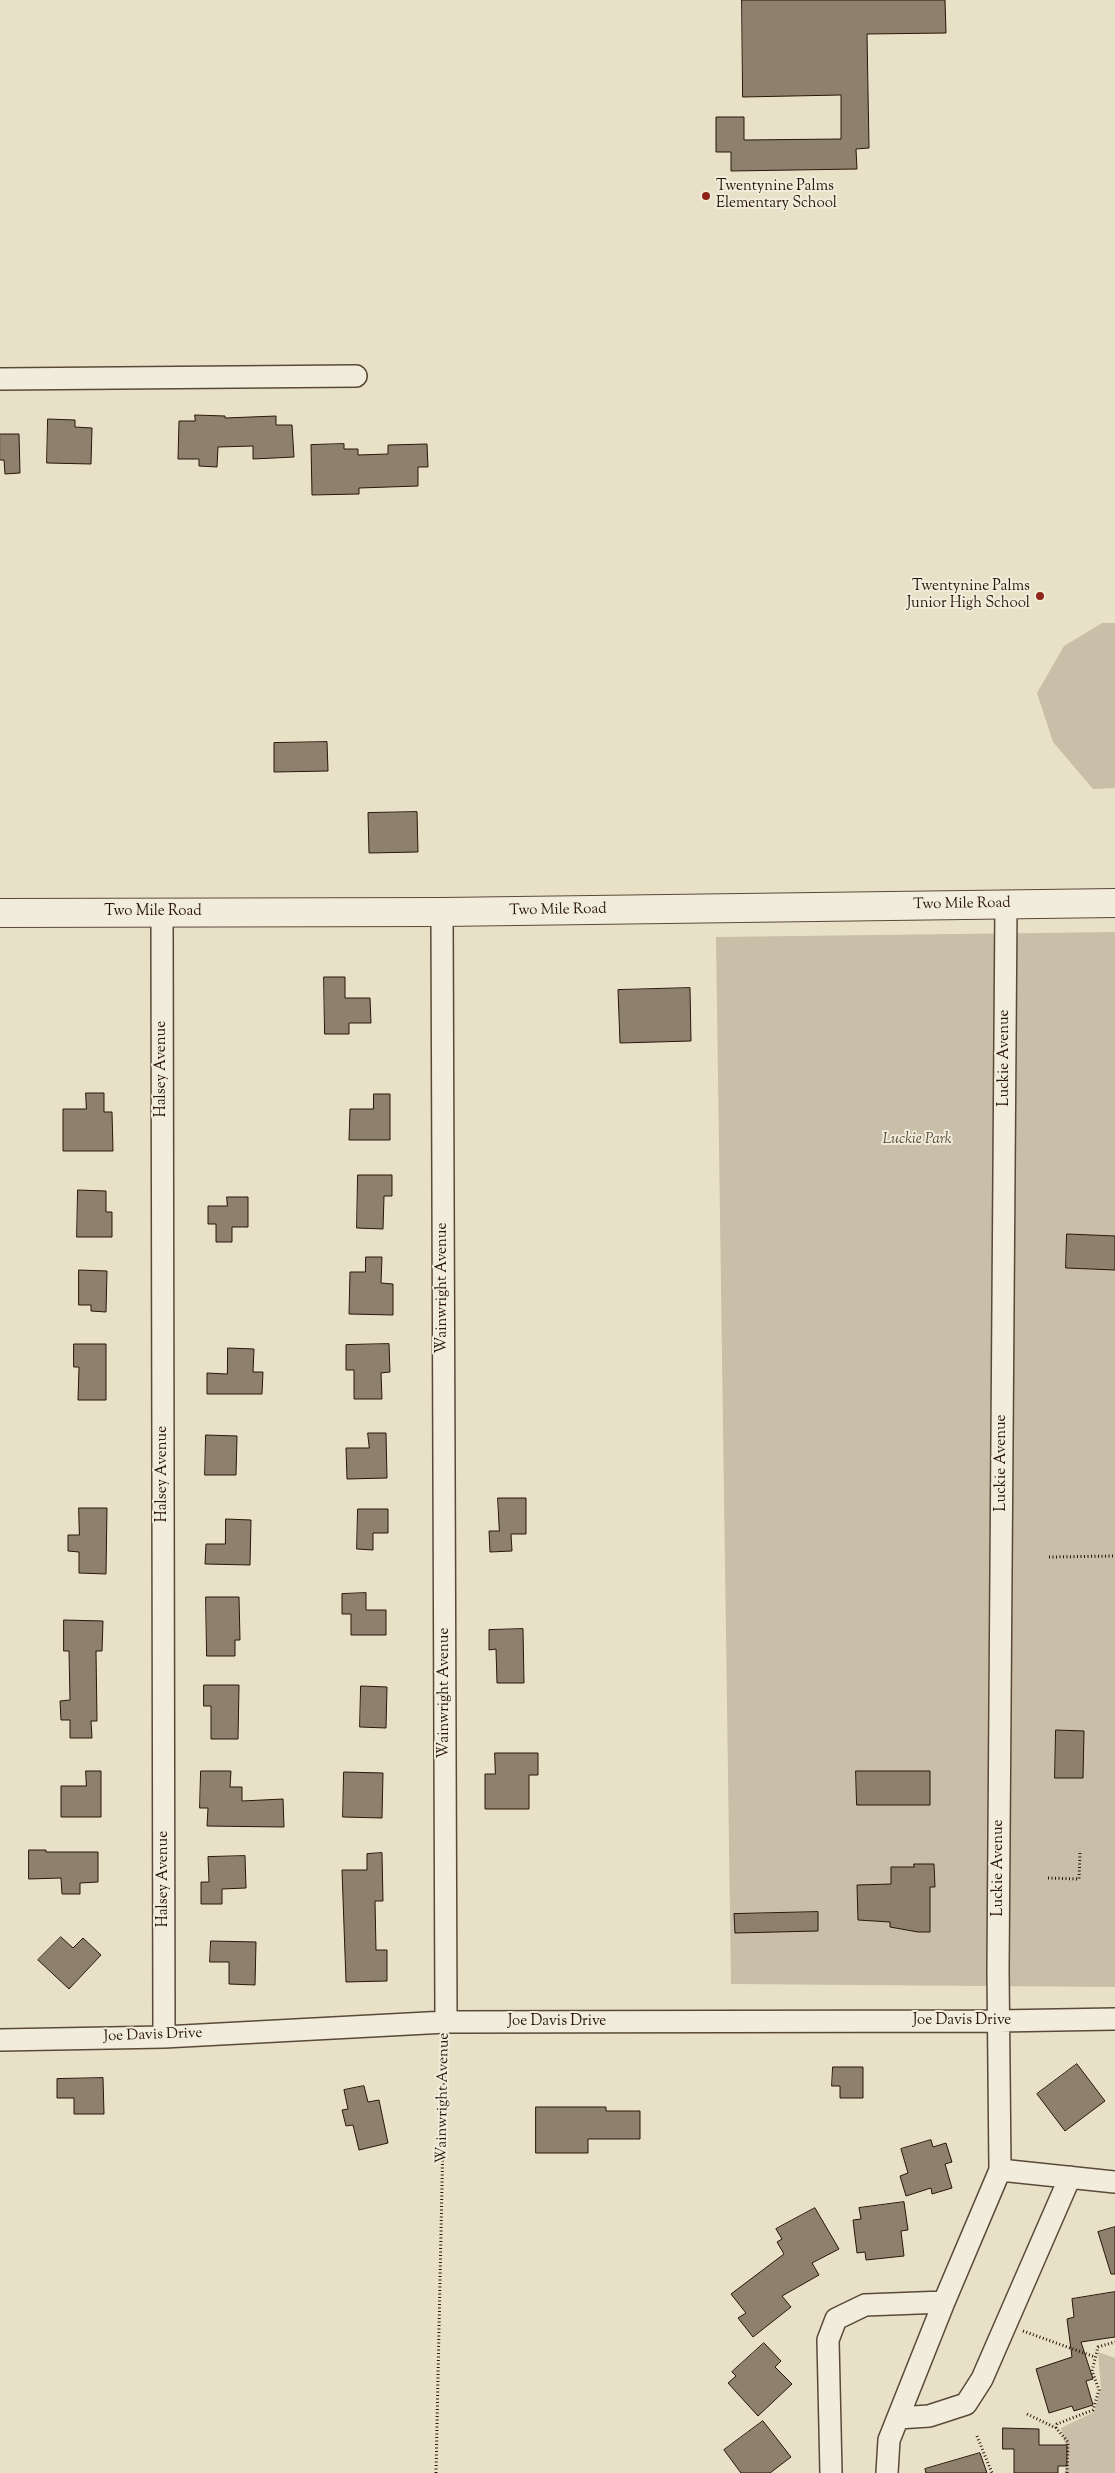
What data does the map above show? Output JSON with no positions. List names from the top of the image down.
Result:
{
  "streets": {
    "street": [
      "Two Mile Road",
      "Luckie Avenue",
      "Halsey Avenue",
      "Wainwright Avenue",
      "Joe Davis Drive"
    ]
  },
  "crossings": [
    ["Two Mile Road", "Luckie Avenue"],
    ["Two Mile Road", "Halsey Avenue"],
    ["Two Mile Road", "Wainwright Avenue"],
    ["Luckie Avenue", "Joe Davis Drive"],
    ["Halsey Avenue", "Joe Davis Drive"],
    ["Wainwright Avenue", "Joe Davis Drive"]
  ],
  "parks": ["Luckie Park"],
  "places": ["Twentynine Palms Elementary School", "Twentynine Palms Junior High School"]
}
